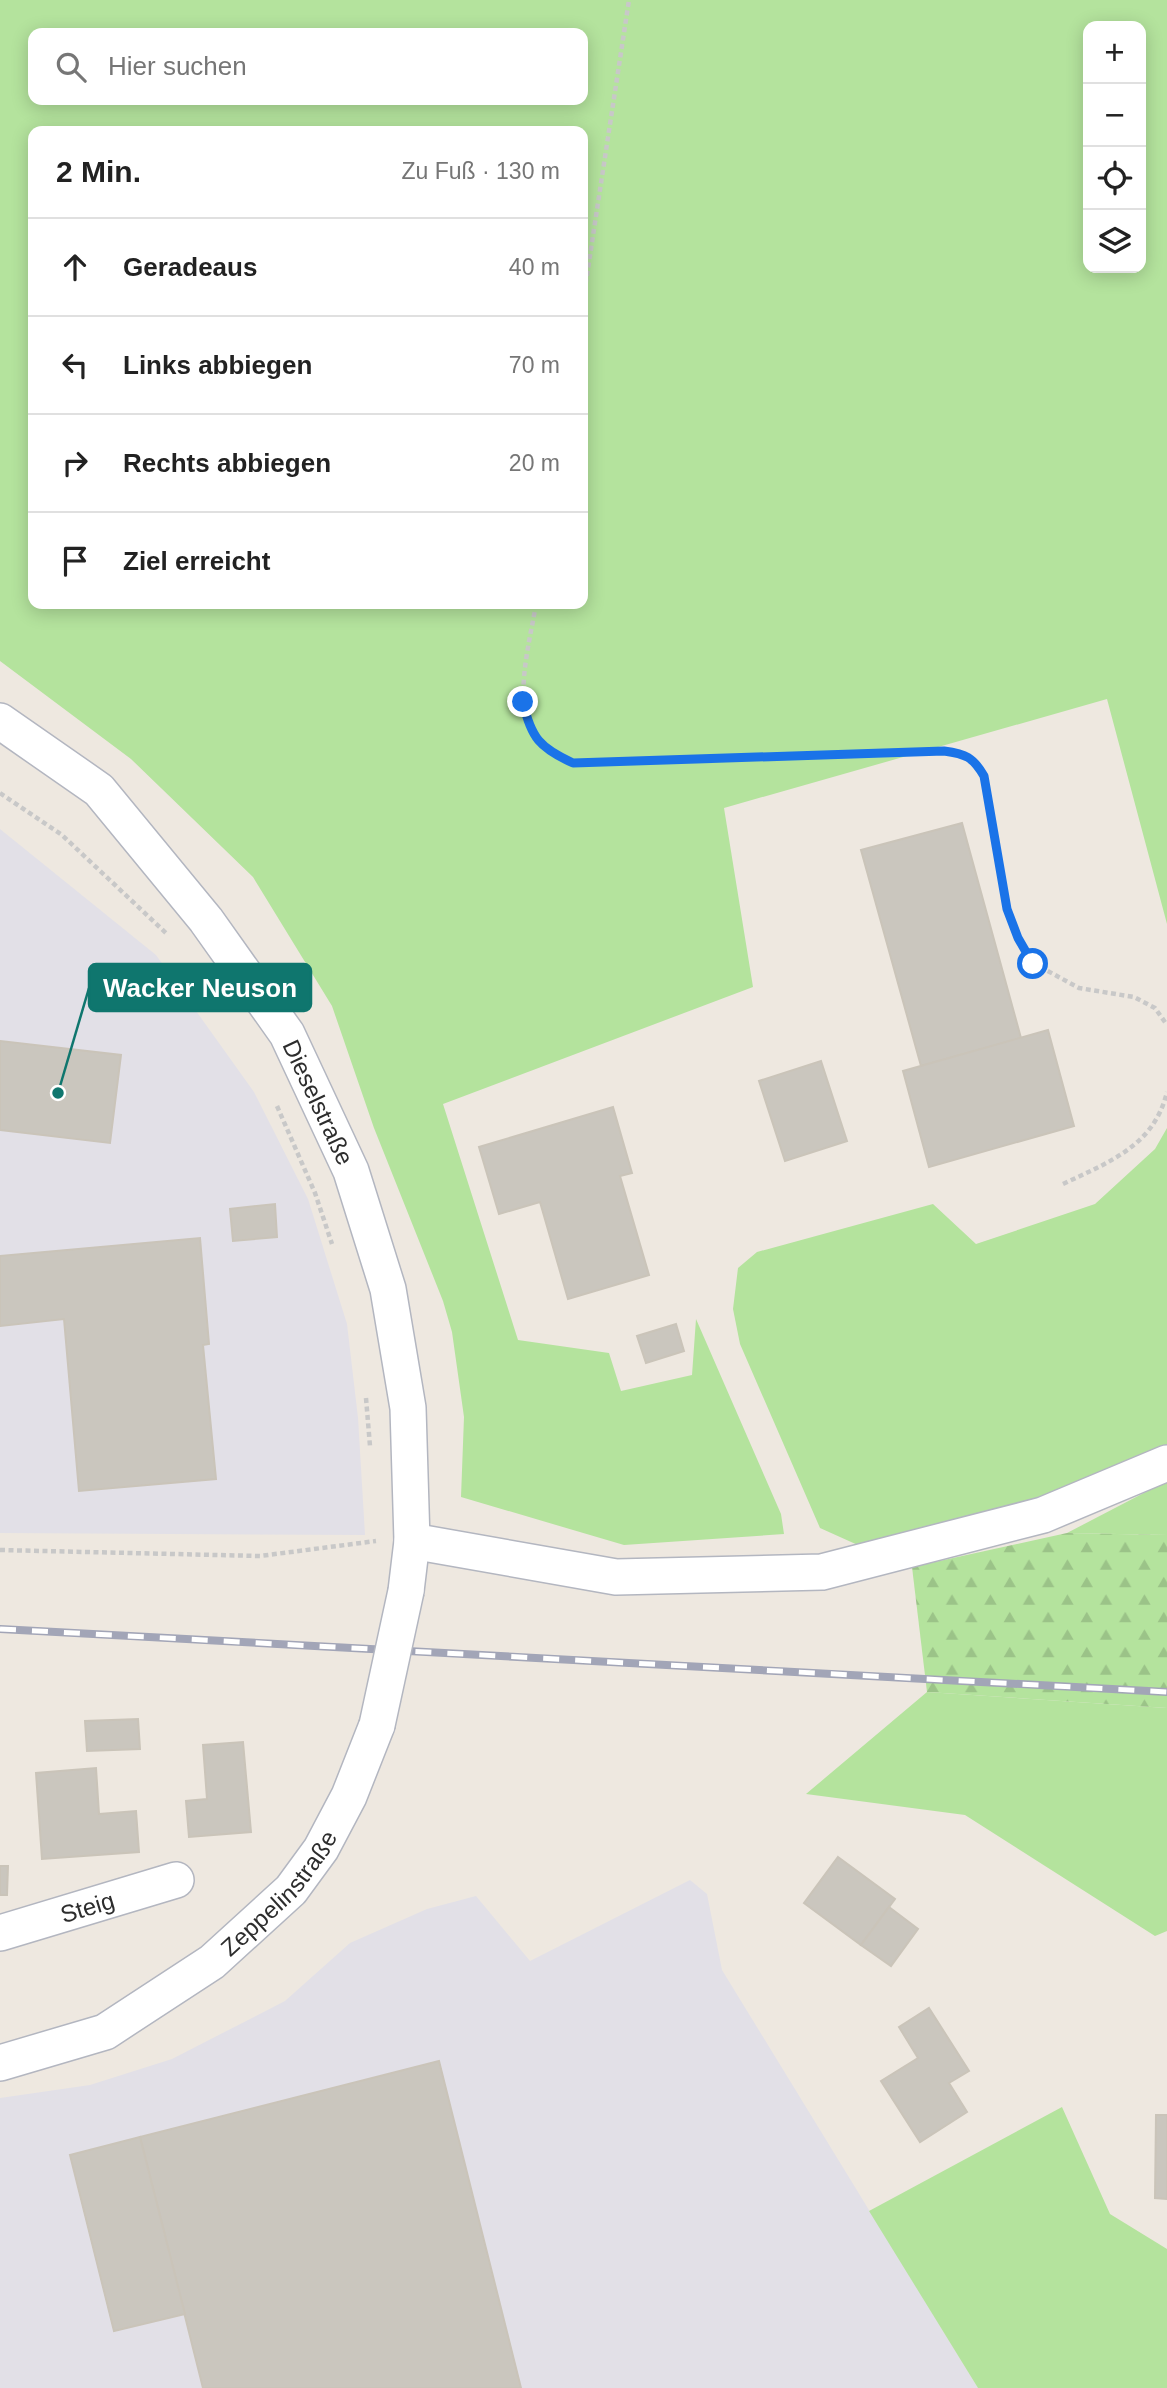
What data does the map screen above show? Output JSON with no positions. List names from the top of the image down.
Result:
{
  "streets": {
    "street": ["Dieselstraße", "Zeppelinstraße", "Steig"]
  },
  "crossings": [
    ["Dieselstraße", "Zeppelinstraße"]
  ],
  "places": ["Wacker Neuson"],
  "page": {
    "map_buttons": ["+", "−"],
    "search": "Hier suchen",
    "heading": ["2 Min.", "Zu Fuß · 130 m"],
    "list": [
      ["Geradeaus", "40 m"],
      ["Links abbiegen", "70 m"],
      ["Rechts abbiegen", "20 m"],
      "Ziel erreicht"
    ]
  }
}
